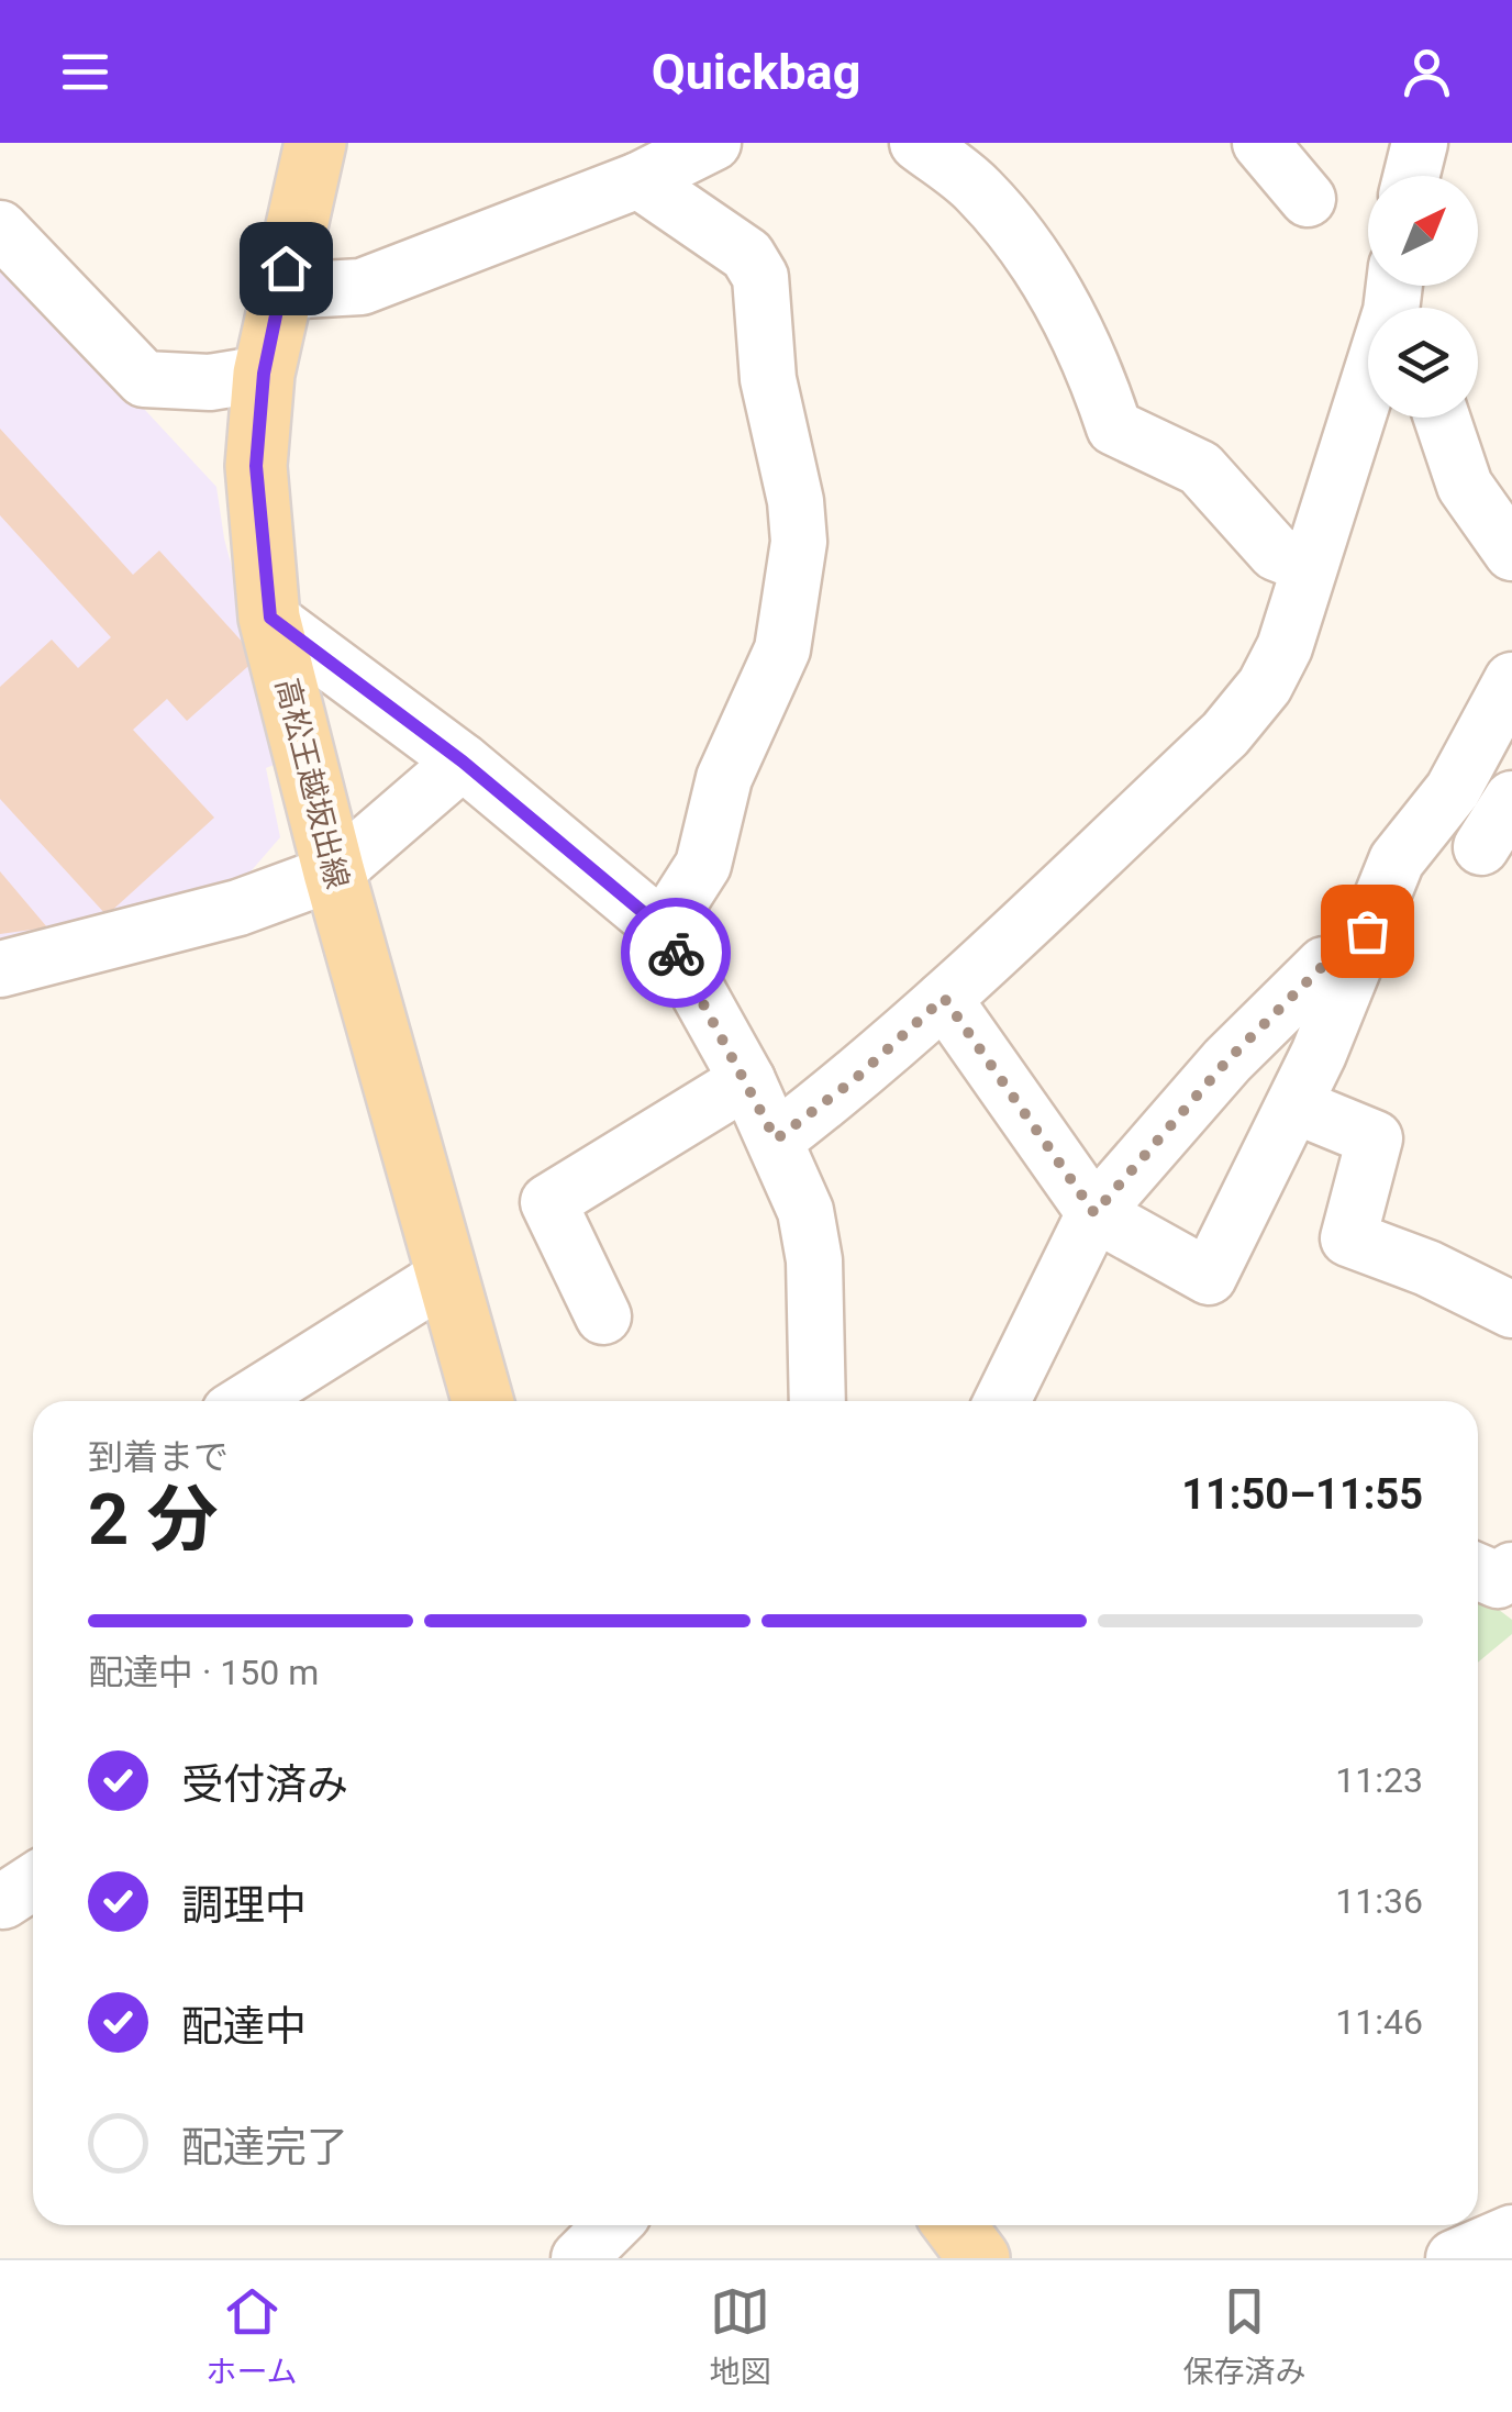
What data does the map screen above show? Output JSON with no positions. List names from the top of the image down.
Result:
{
  "streets": {
    "main road": ["高松王越坂出線"]
  },
  "north": "top right",
  "page": {
    "header": "Quickbag",
    "heading": ["2 分", "到着まで", "11:50–11:55"],
    "bar": "配達中 · 150 m",
    "list": [
      ["受付済み", "11:23"],
      ["調理中", "11:36"],
      ["配達中", "11:46"],
      "配達完了"
    ],
    "tabs": ["ホーム", "地図", "保存済み"]
  }
}
